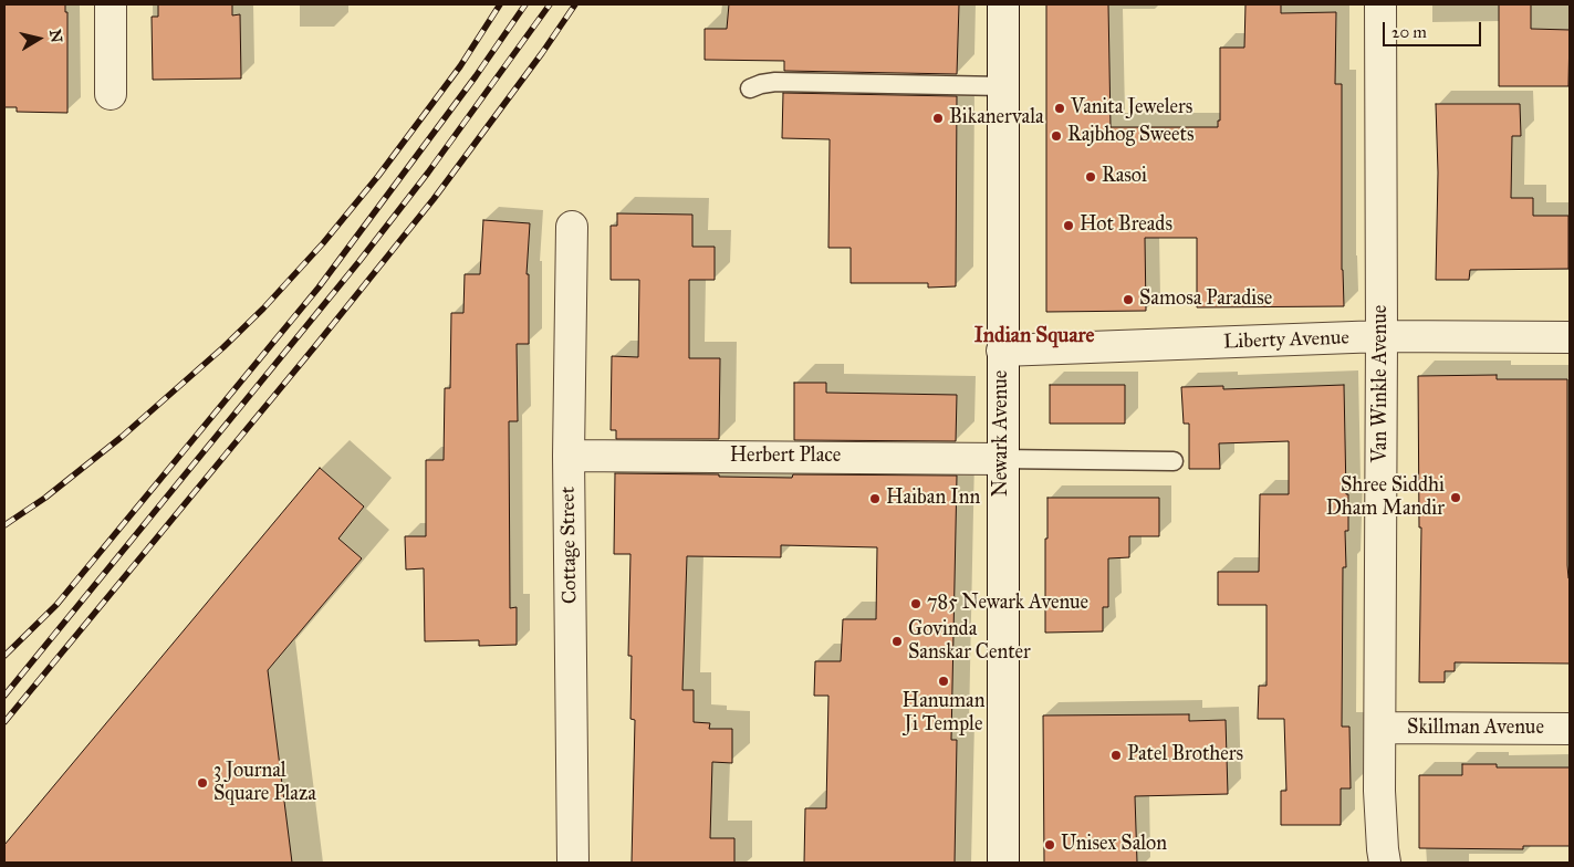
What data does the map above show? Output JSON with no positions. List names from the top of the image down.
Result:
{
  "streets": {
    "street": [
      "Liberty Avenue",
      "Van Winkle Avenue",
      "Newark Avenue",
      "Herbert Place",
      "Cottage Street",
      "Skillman Avenue"
    ]
  },
  "crossings": [
    ["Liberty Avenue", "Van Winkle Avenue"],
    ["Liberty Avenue", "Newark Avenue"],
    ["Van Winkle Avenue", "Skillman Avenue"],
    ["Newark Avenue", "Herbert Place"],
    ["Herbert Place", "Cottage Street"]
  ],
  "districts": ["Indian Square"],
  "places": [
    "Vanita Jewelers",
    "Bikanervala",
    "Rajbhog Sweets",
    "Rasoi",
    "Hot Breads",
    "Samosa Paradise",
    "Shree Siddhi Dham Mandir",
    "Haiban Inn",
    "785 Newark Avenue",
    "Govinda Sanskar Center",
    "Hanuman Ji Temple",
    "Patel Brothers",
    "3 Journal Square Plaza",
    "Unisex Salon"
  ],
  "scale_bar": "20 m",
  "north": "right"
}
